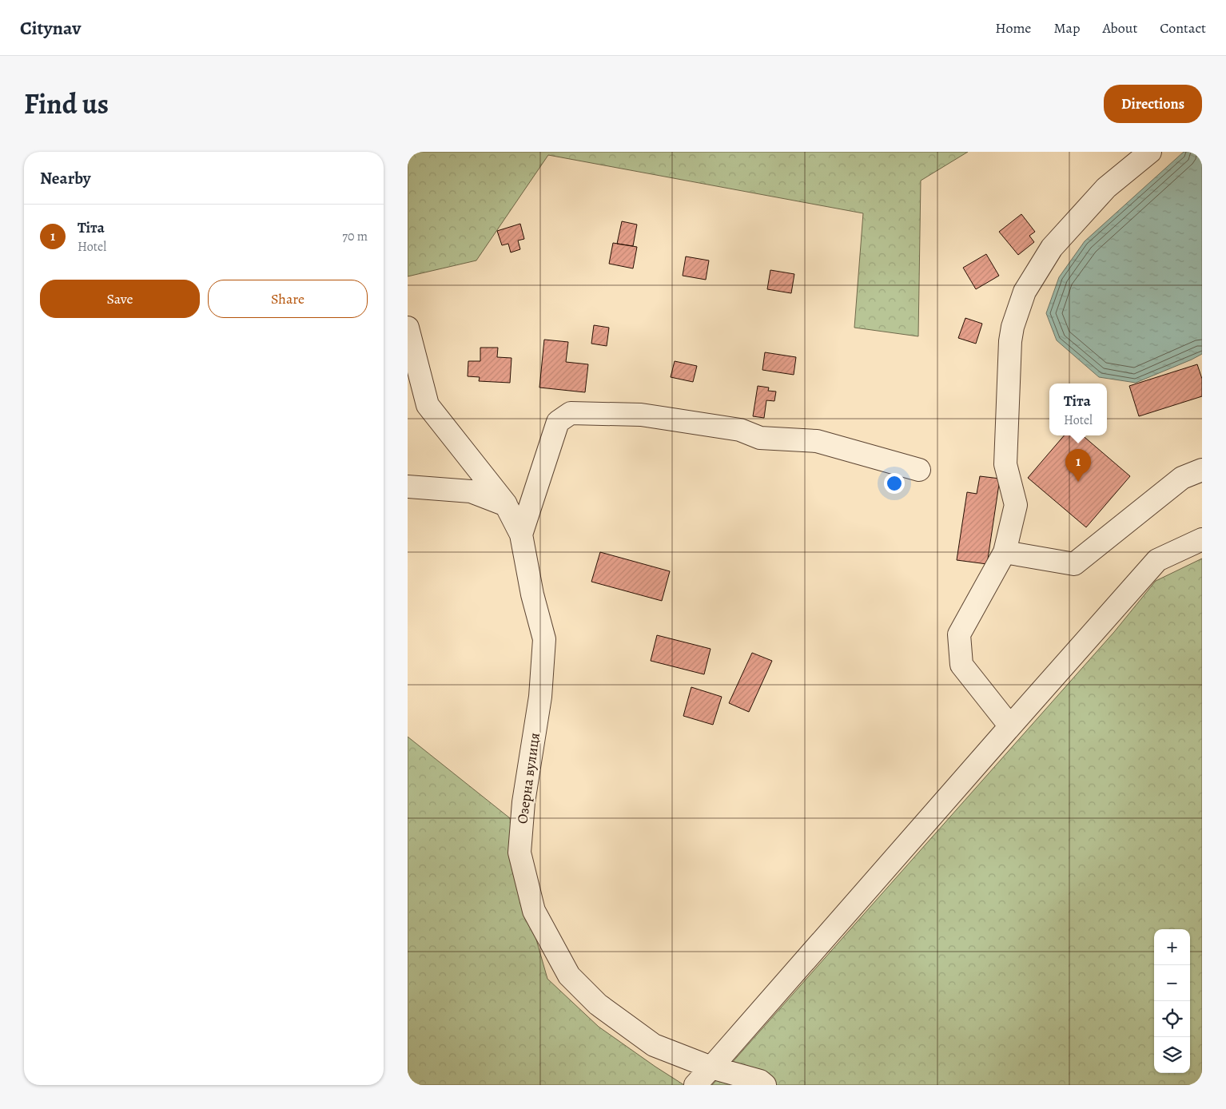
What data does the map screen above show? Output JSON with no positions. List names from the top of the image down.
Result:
{
  "streets": {
    "street": ["Озерна вулиця"]
  },
  "page": {
    "header": "Citynav",
    "nav": [
      "Home",
      "Map",
      "About",
      "Contact"
    ],
    "title": "Find us",
    "buttons": [
      "Directions",
      ["Save", "Share"]
    ],
    "heading": "Nearby",
    "list": [
      {
        "mark": "1",
        "name": "Тіта",
        "note": "Hotel",
        "value": "70 m"
      }
    ],
    "popup": ["Тіта", "Hotel"],
    "pins": "1",
    "map_buttons": ["+", "−"]
  }
}
